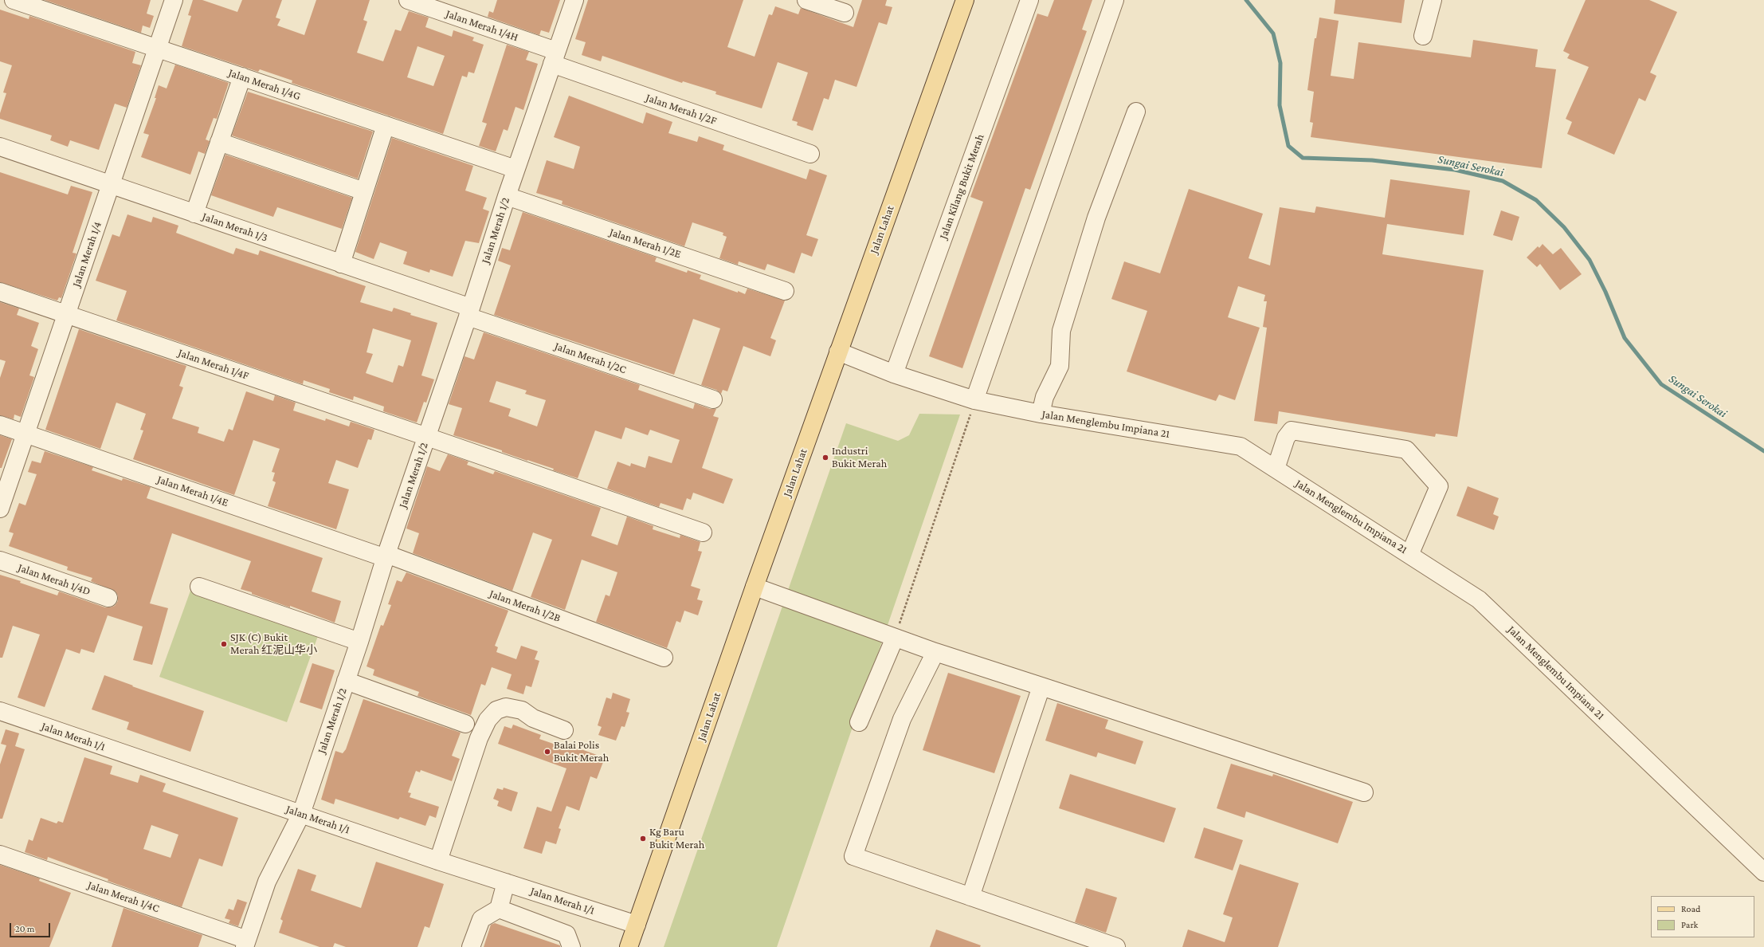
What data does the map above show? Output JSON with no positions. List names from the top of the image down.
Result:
{
  "streets": {
    "main road": ["Jalan Lahat"],
    "street": [
      "Jalan Merah 1/4H",
      "Jalan Merah 1/4G",
      "Jalan Merah 1/2F",
      "Jalan Kilang Bukit Merah",
      "Jalan Merah 1/3",
      "Jalan Merah 1/2",
      "Jalan Merah 1/2E",
      "Jalan Merah 1/4",
      "Jalan Merah 1/2C",
      "Jalan Merah 1/4F",
      "Jalan Menglembu Impiana 21",
      "Jalan Merah 1/4E",
      "Jalan Merah 1/4D",
      "Jalan Merah 1/2B",
      "Jalan Merah 1/1",
      "Jalan Merah 1/4C"
    ]
  },
  "crossings": [
    ["Jalan Merah 1/4H", "Jalan Merah 1/2F"],
    ["Jalan Merah 1/4H", "Jalan Merah 1/2"],
    ["Jalan Merah 1/4G", "Jalan Merah 1/2"],
    ["Jalan Merah 1/4G", "Jalan Merah 1/4"],
    ["Jalan Merah 1/2F", "Jalan Merah 1/2"],
    ["Jalan Kilang Bukit Merah", "Jalan Menglembu Impiana 21"],
    ["Jalan Merah 1/3", "Jalan Merah 1/2"],
    ["Jalan Merah 1/3", "Jalan Merah 1/4"],
    ["Jalan Merah 1/3", "Jalan Merah 1/2C"],
    ["Jalan Lahat", "Jalan Menglembu Impiana 21"],
    ["Jalan Lahat", "Jalan Merah 1/1"],
    ["Jalan Merah 1/2", "Jalan Merah 1/2E"],
    ["Jalan Merah 1/2", "Jalan Merah 1/2C"],
    ["Jalan Merah 1/2", "Jalan Merah 1/4F"],
    ["Jalan Merah 1/2", "Jalan Merah 1/4E"],
    ["Jalan Merah 1/2", "Jalan Merah 1/2B"],
    ["Jalan Merah 1/2", "Jalan Merah 1/1"],
    ["Jalan Merah 1/2", "Jalan Merah 1/4C"],
    ["Jalan Merah 1/4", "Jalan Merah 1/4F"],
    ["Jalan Merah 1/4", "Jalan Merah 1/4E"],
    ["Jalan Merah 1/4E", "Jalan Merah 1/2B"]
  ],
  "water": ["Sungai Serokai"],
  "places": [
    "Industri Bukit Merah",
    "SJK (C) Bukit Merah 红泥山华小",
    "Balai Polis Bukit Merah",
    "Kg Baru Bukit Merah"
  ],
  "legend": ["Road", "Park"],
  "scale_bar": "20 m"
}
